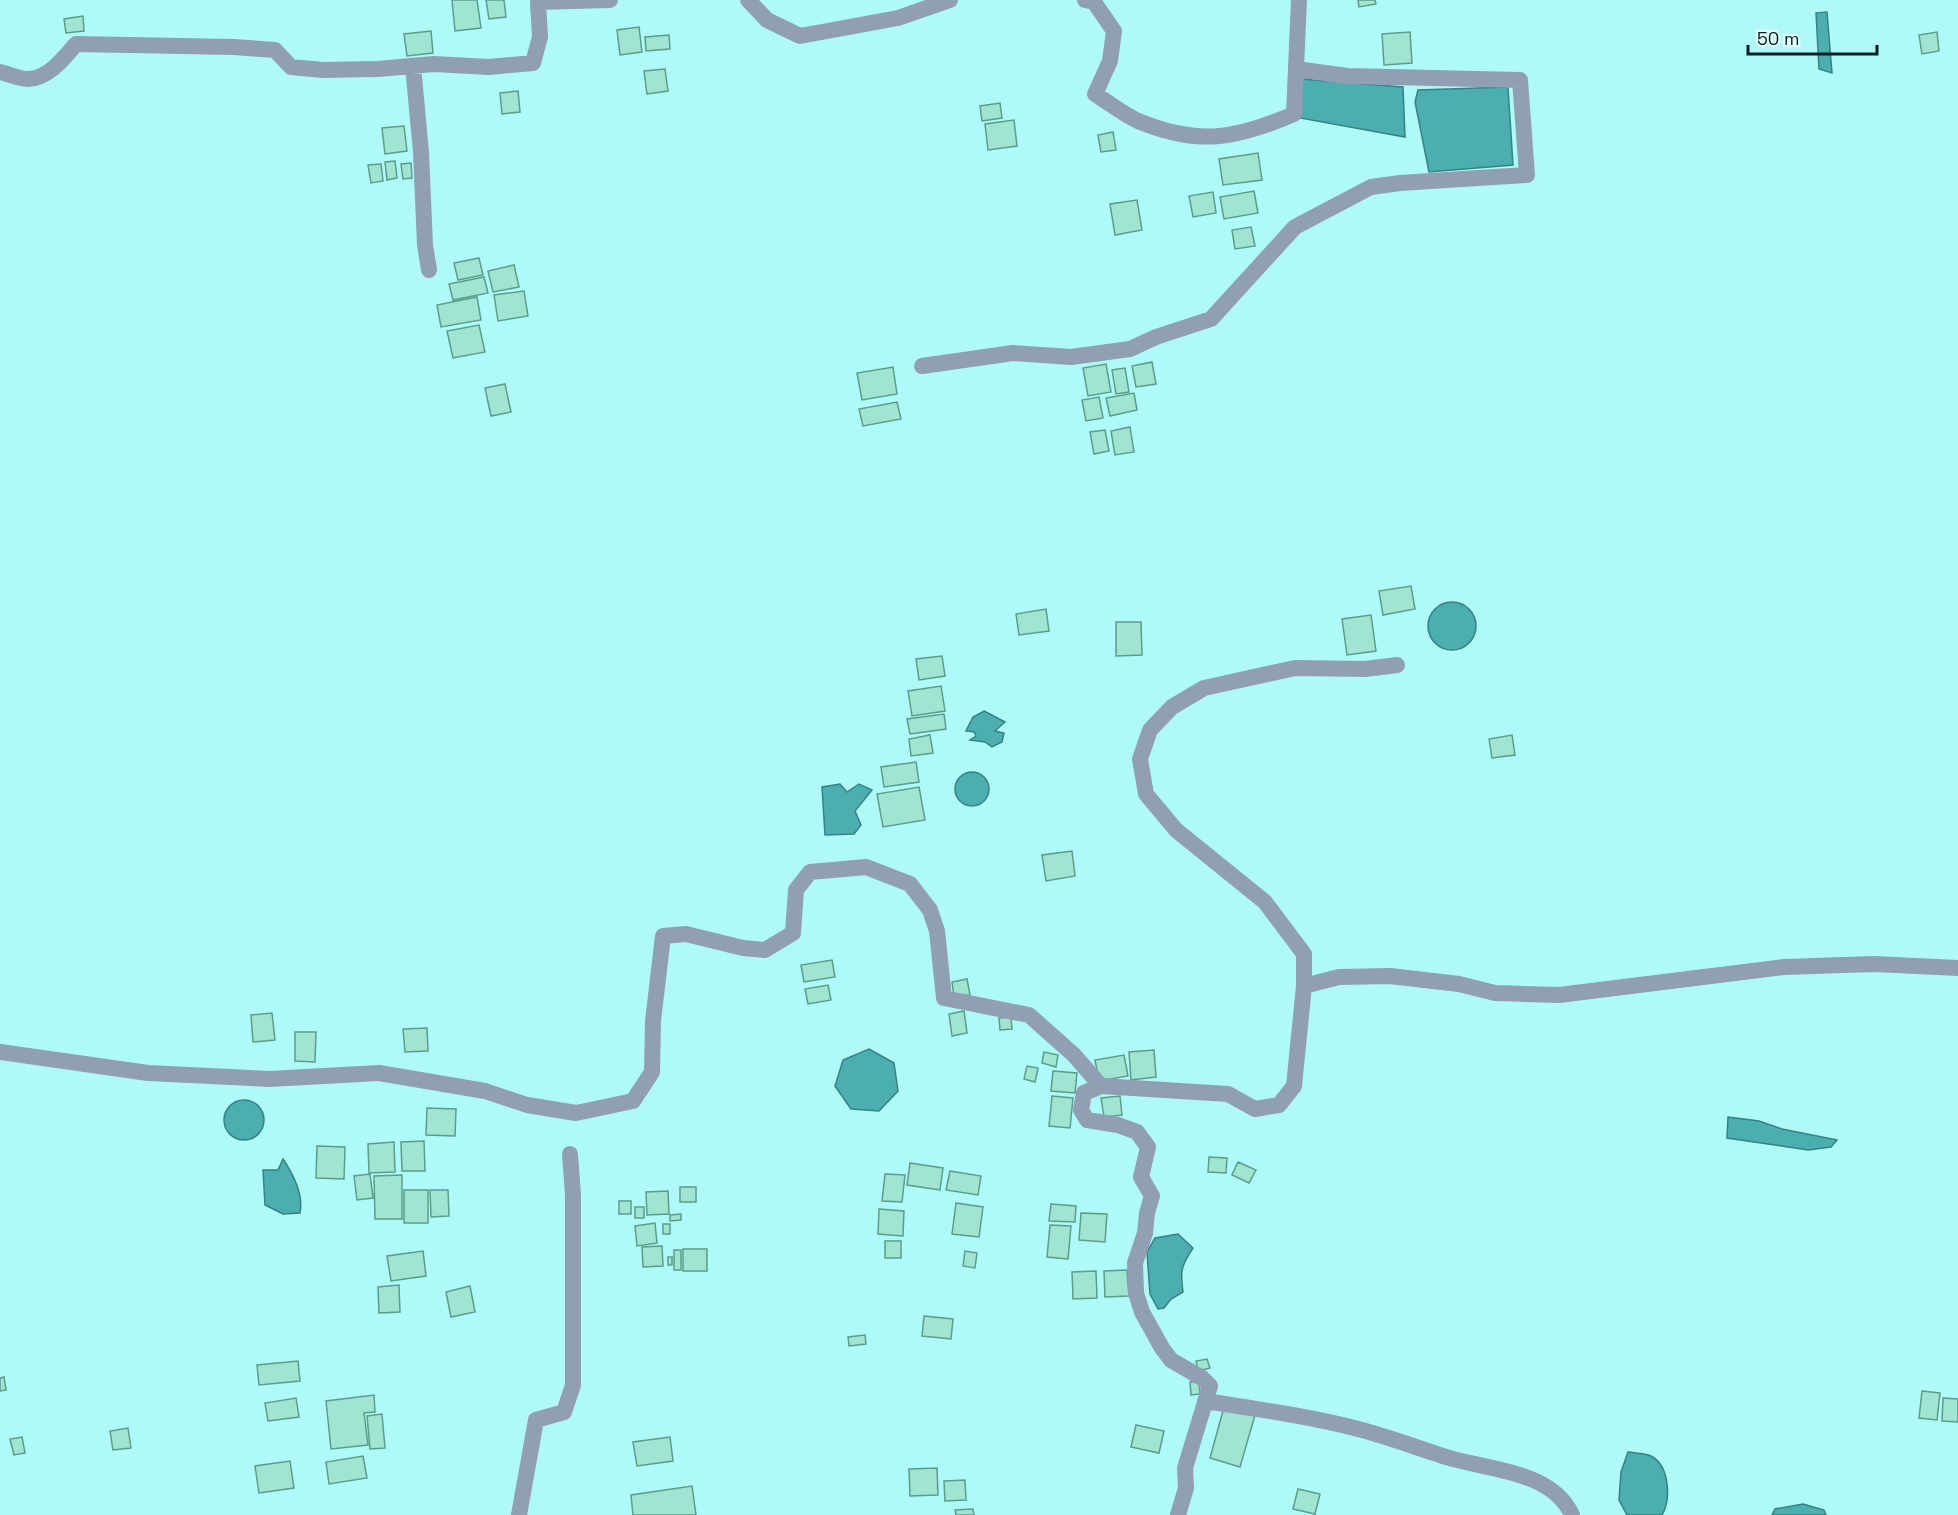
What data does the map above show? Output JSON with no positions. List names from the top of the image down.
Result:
{
  "scale_bar": "50 m"
}
